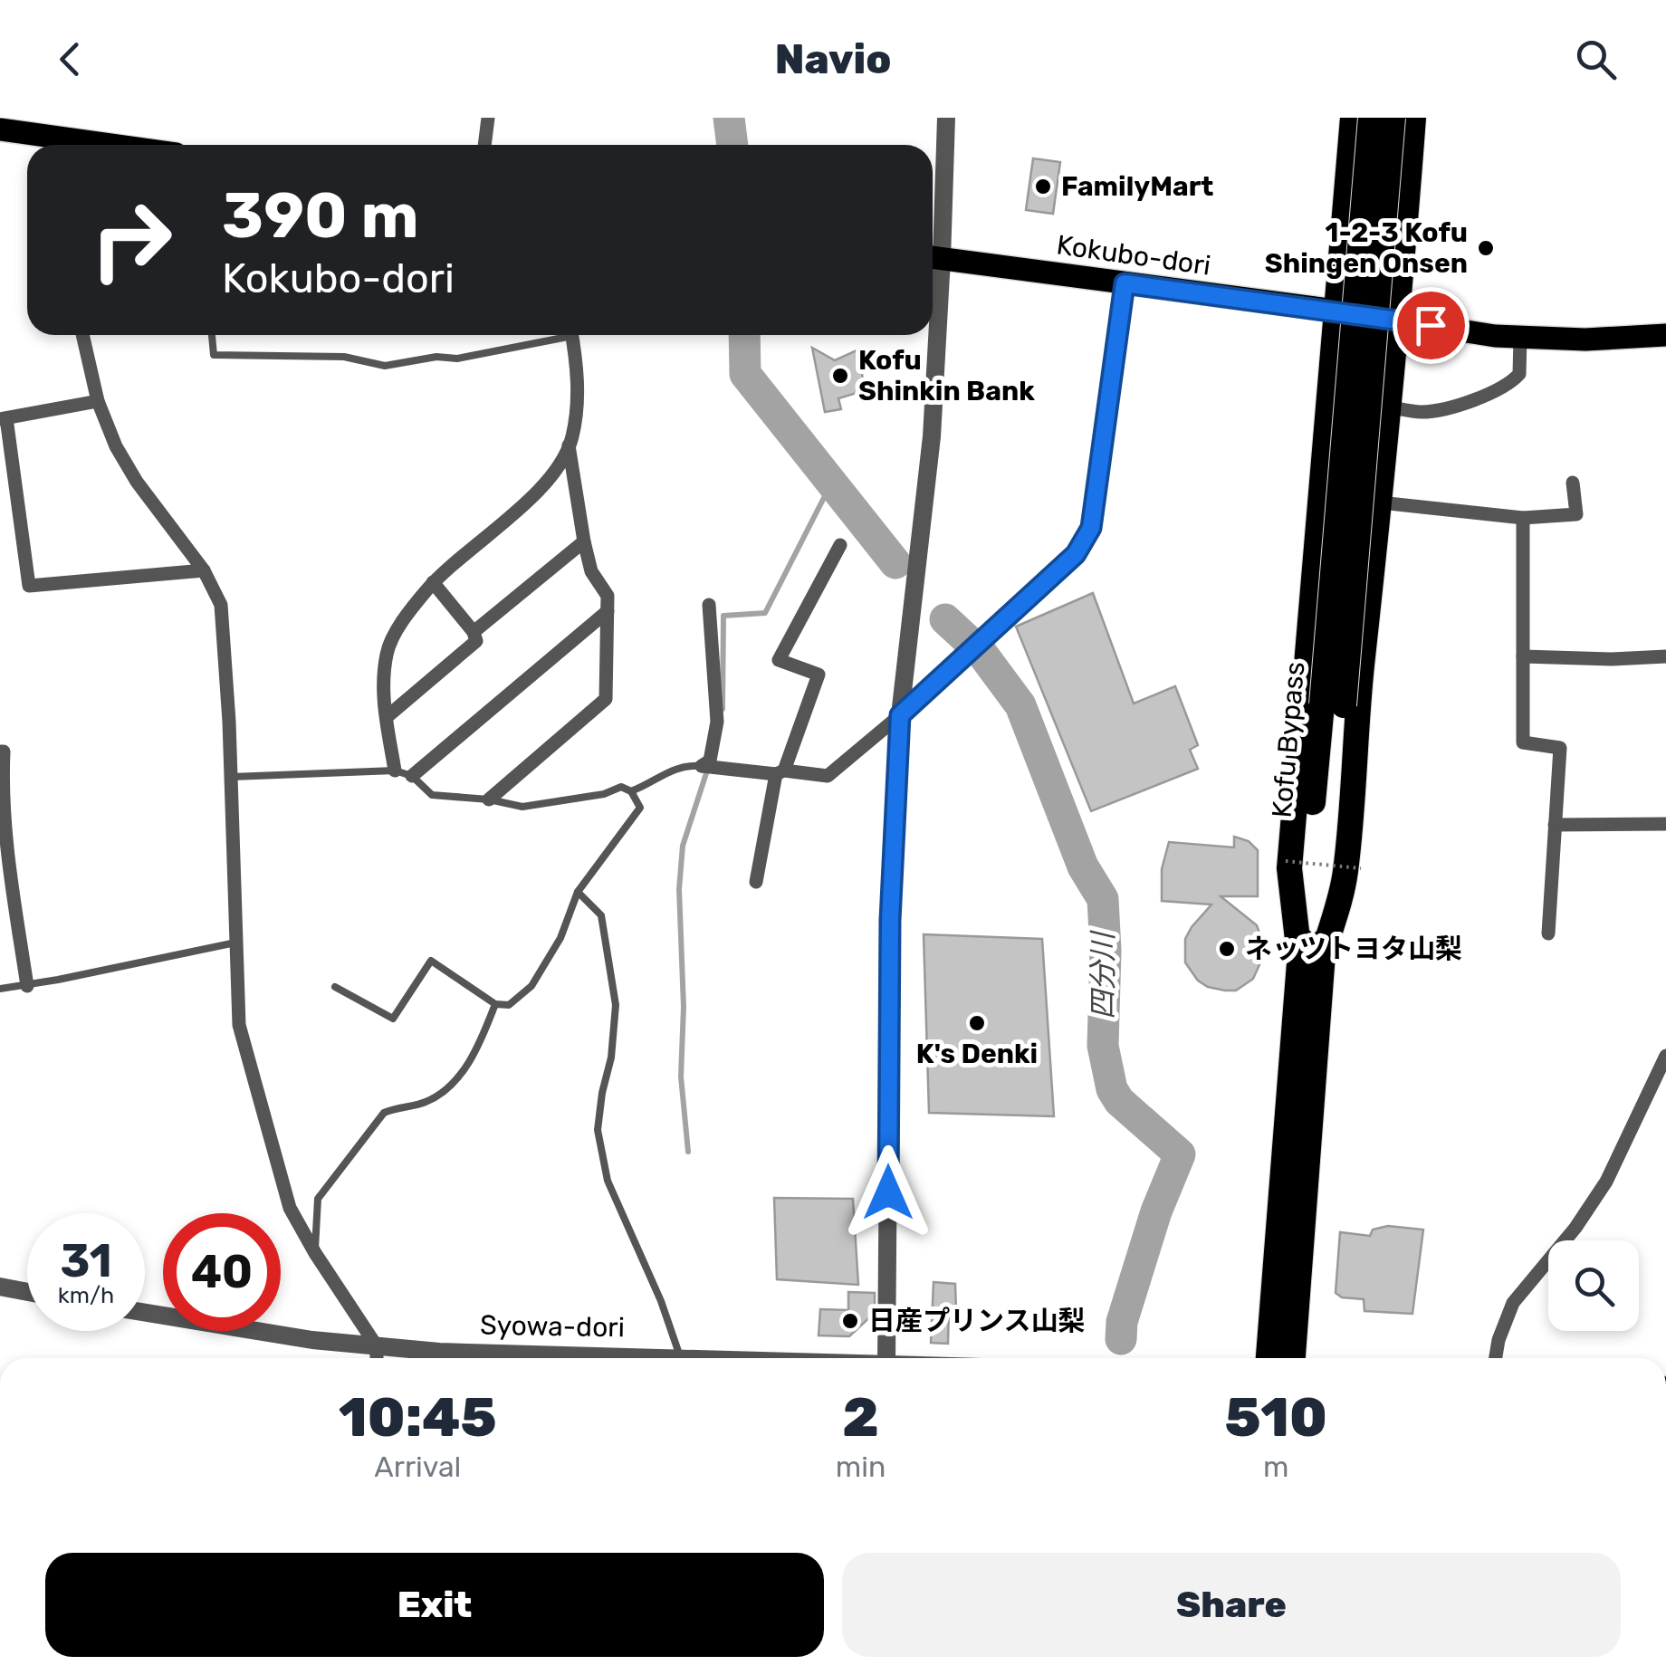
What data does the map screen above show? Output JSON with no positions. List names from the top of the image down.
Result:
{
  "streets": {
    "highway": ["Kofu Bypass"],
    "main road": ["Kokubo-dori"],
    "street": ["Syowa-dori"]
  },
  "water": ["四分川"],
  "places": [
    "FamilyMart",
    "1-2-3 Kofu Shingen Onsen",
    "Kofu Shinkin Bank",
    "ネッツトヨタ山梨",
    "K's Denki",
    "日産プリンス山梨"
  ],
  "page": {
    "header": "Navio",
    "turn": ["390 m", "Kokubo-dori"],
    "speed": "31 km/h",
    "limit": "40",
    "eta": [
      "10:45",
      "Arrival",
      "2",
      "min",
      "510",
      "m"
    ],
    "buttons": ["Exit", "Share"]
  }
}
